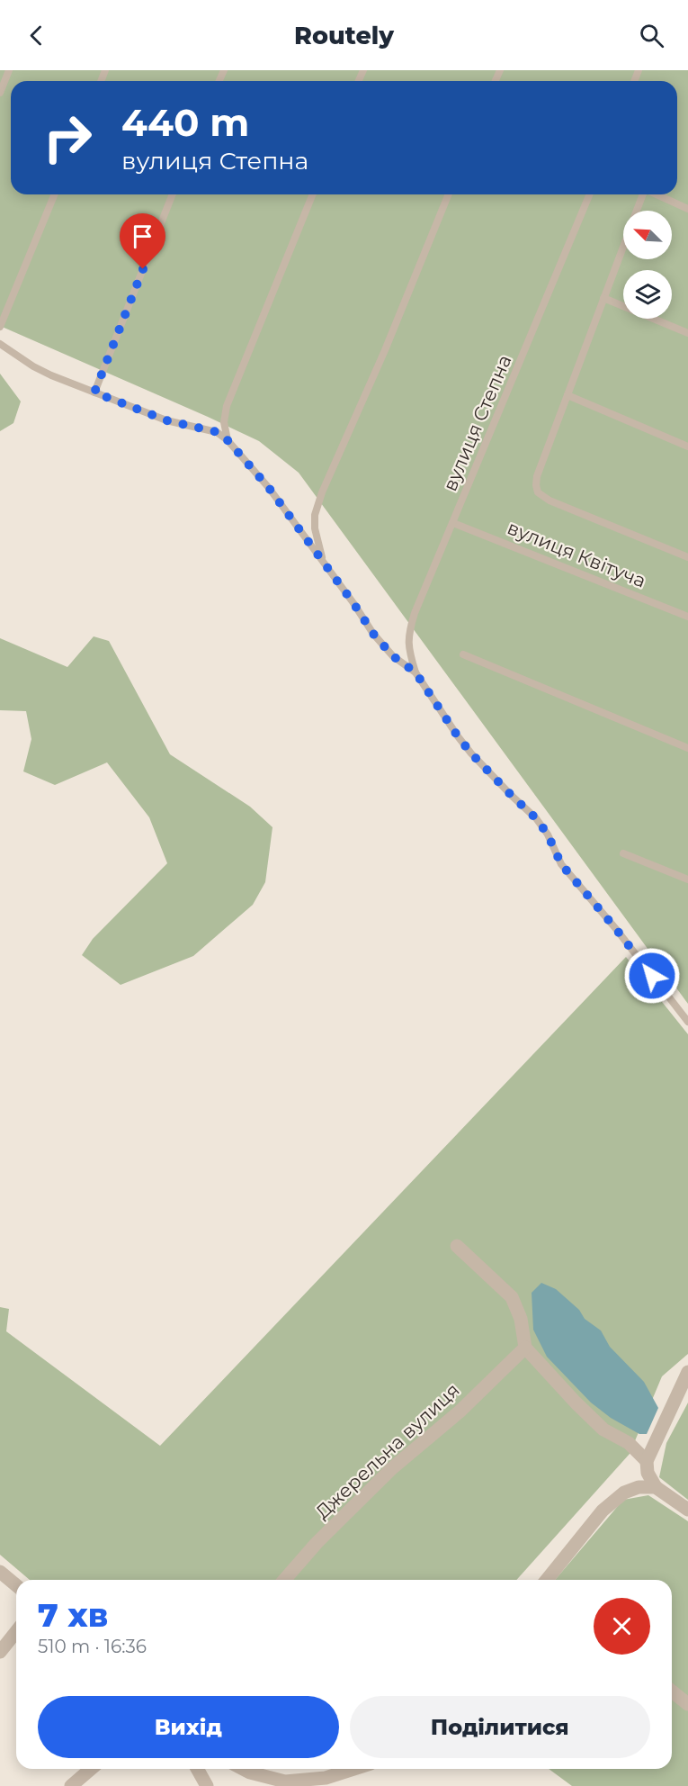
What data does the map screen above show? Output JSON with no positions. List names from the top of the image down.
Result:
{
  "streets": {
    "street": ["Джерельна вулиця"],
    "lane": ["вулиця Степна", "вулиця Квітуча"]
  },
  "crossings": [
    ["вулиця Степна", "вулиця Квітуча"]
  ],
  "north": "top left",
  "page": {
    "header": "Routely",
    "turn": ["440 m", "вулиця Степна"],
    "heading": ["7 хв", "510 m · 16:36"],
    "buttons": ["Вихід", "Поділитися"]
  }
}
